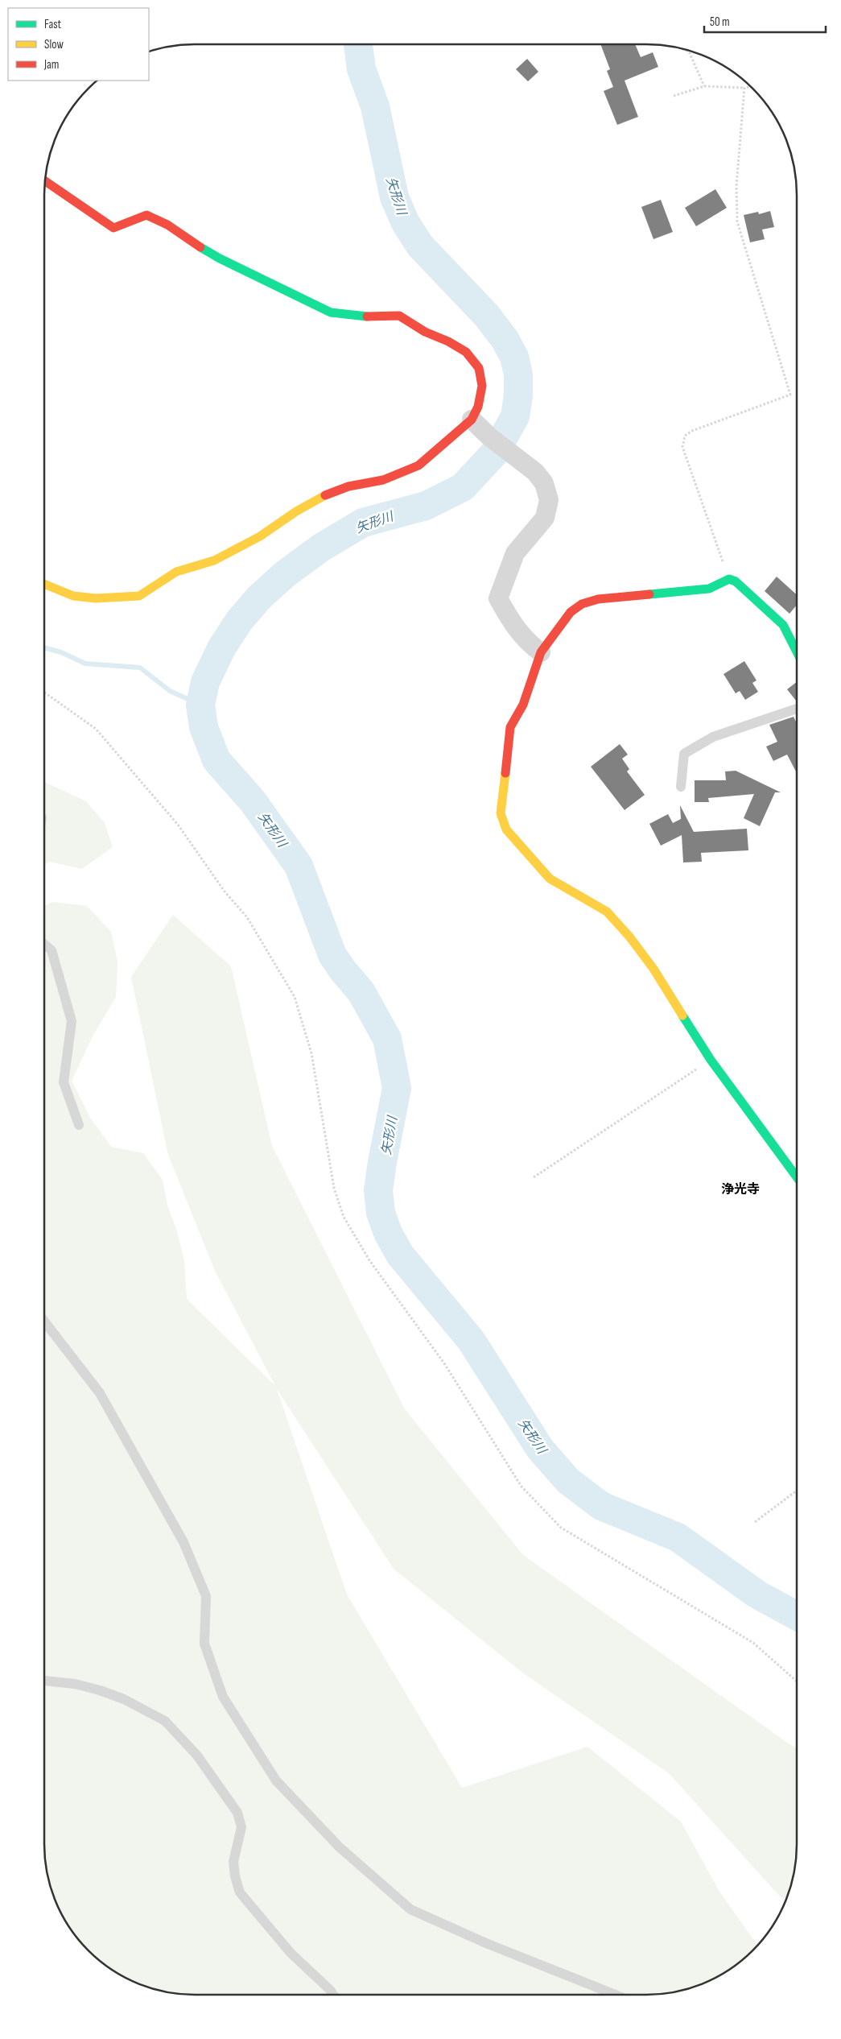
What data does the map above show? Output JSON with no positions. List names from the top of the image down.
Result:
{
  "districts": ["浄光寺"],
  "water": ["矢形川"],
  "legend": ["Fast", "Slow", "Jam"],
  "scale_bar": "50 m"
}
